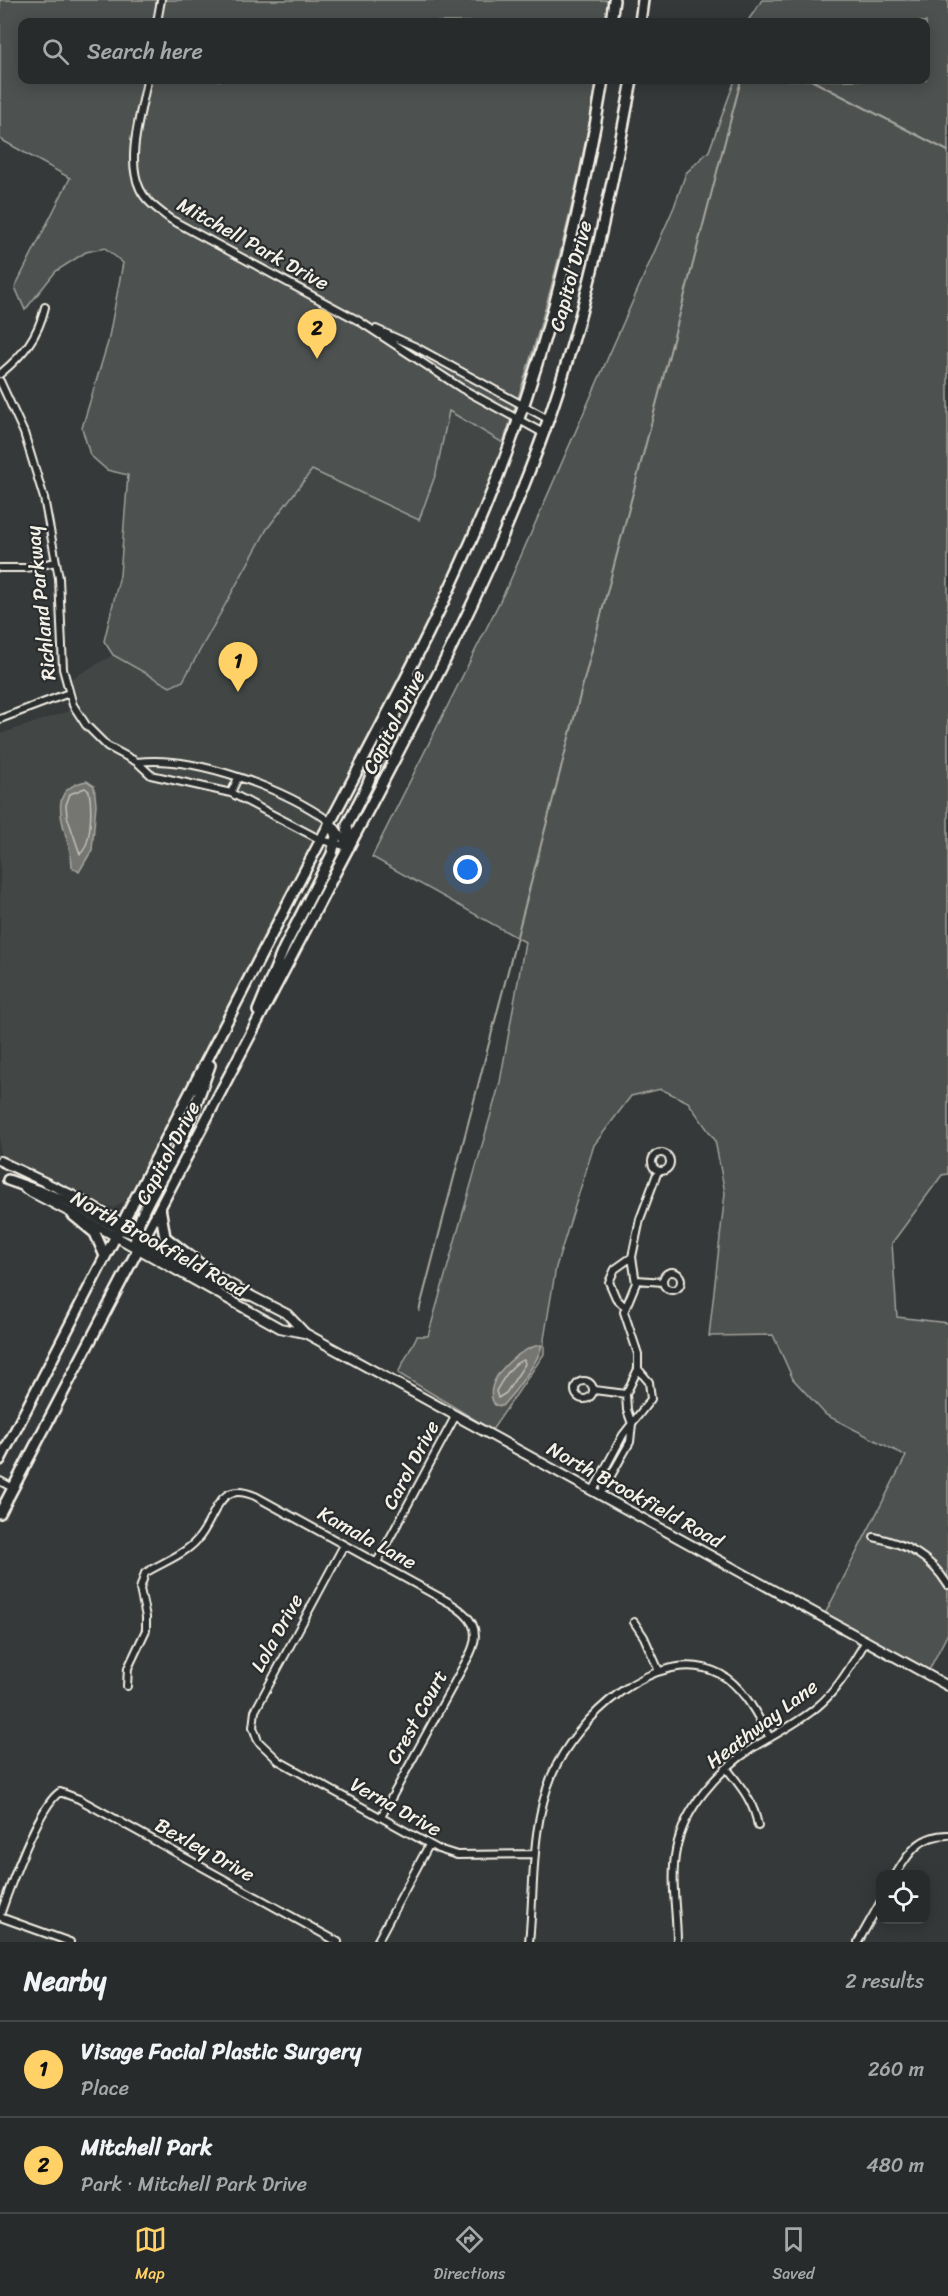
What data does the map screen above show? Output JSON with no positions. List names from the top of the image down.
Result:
{
  "streets": {
    "main road": ["Capitol Drive"],
    "street": [
      "Mitchell Park Drive",
      "Richland Parkway",
      "North Brookfield Road",
      "Carol Drive",
      "Kamala Lane",
      "Lola Drive",
      "Crest Court",
      "Heathway Lane",
      "Verna Drive",
      "Bexley Drive"
    ]
  },
  "crossings": [
    ["Mitchell Park Drive", "Capitol Drive"],
    ["Capitol Drive", "Richland Parkway"],
    ["Capitol Drive", "North Brookfield Road"],
    ["North Brookfield Road", "Carol Drive"],
    ["North Brookfield Road", "Heathway Lane"],
    ["Carol Drive", "Kamala Lane"],
    ["Kamala Lane", "Lola Drive"],
    ["Kamala Lane", "Crest Court"],
    ["Lola Drive", "Verna Drive"],
    ["Crest Court", "Verna Drive"]
  ],
  "page": {
    "search": "Search here",
    "pins": ["2", "1"],
    "heading": ["Nearby", "2 results"],
    "list": [
      {
        "mark": "1",
        "name": "Visage Facial Plastic Surgery",
        "note": "Place",
        "value": "260 m"
      },
      {
        "mark": "2",
        "name": "Mitchell Park",
        "note": "Park · Mitchell Park Drive",
        "value": "480 m"
      }
    ],
    "nav": ["Map", "Directions", "Saved"]
  }
}
